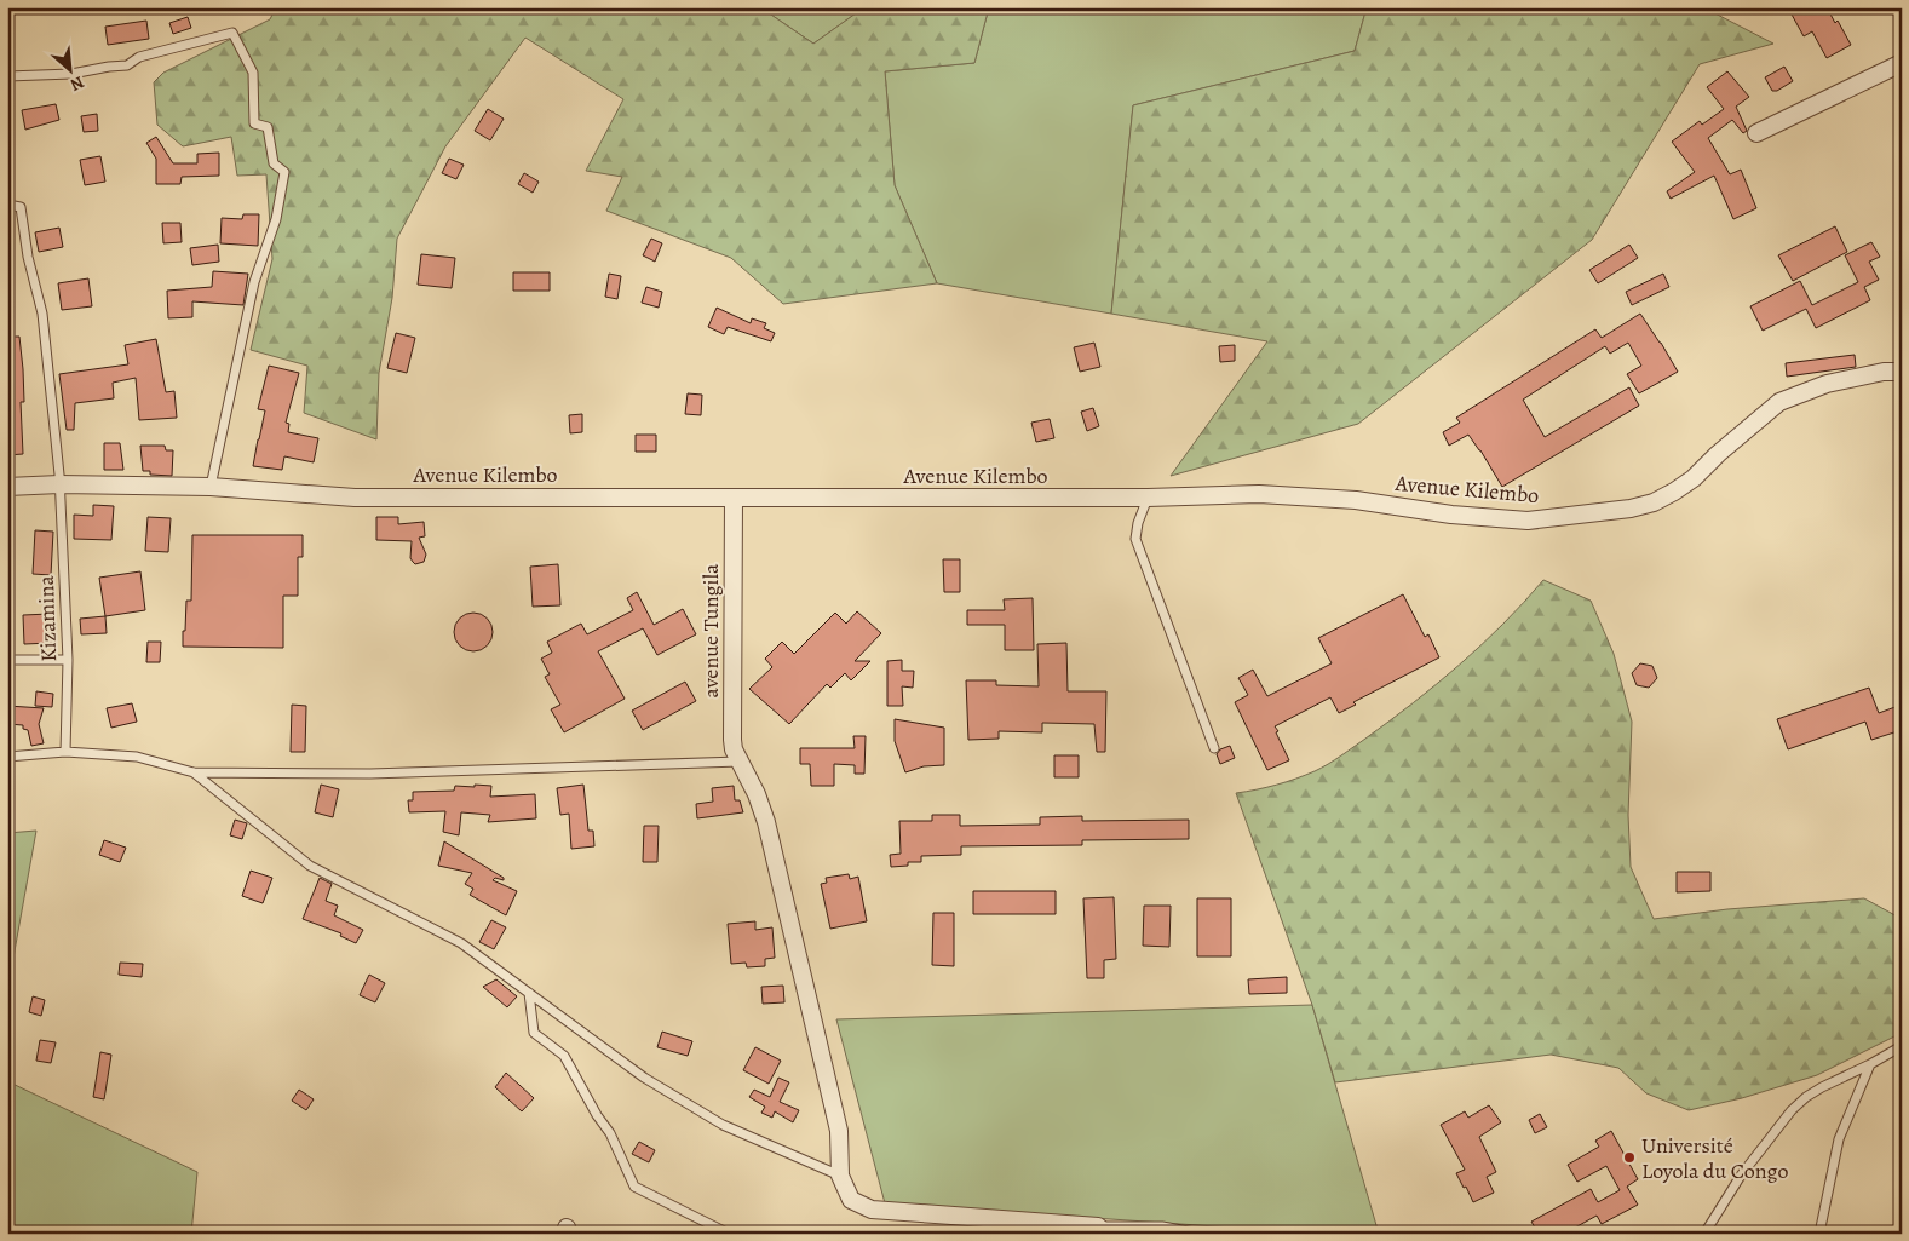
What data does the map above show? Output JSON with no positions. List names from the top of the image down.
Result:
{
  "streets": {
    "street": ["Avenue Kilembo", "avenue Tungila"],
    "lane": ["Kizamina"]
  },
  "crossings": [
    ["Avenue Kilembo", "Kizamina"],
    ["Avenue Kilembo", "avenue Tungila"]
  ],
  "places": ["Université Loyola du Congo"],
  "north": "bottom right"
}
